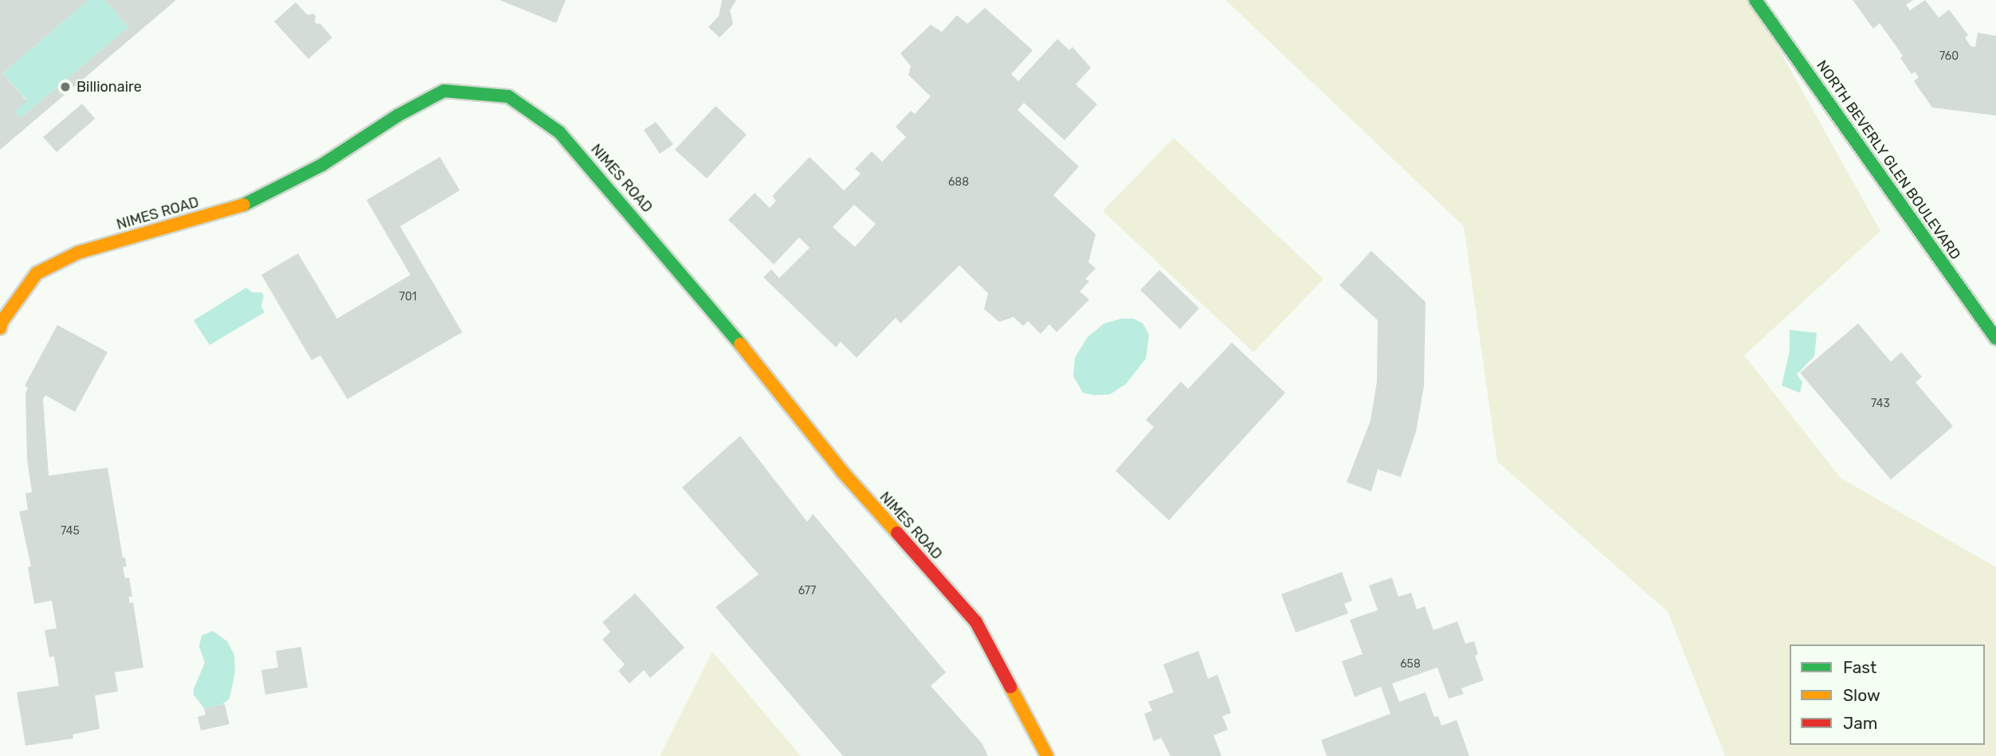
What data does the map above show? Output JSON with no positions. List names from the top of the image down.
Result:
{
  "streets": {
    "street": ["NORTH BEVERLY GLEN BOULEVARD", "NIMES ROAD"]
  },
  "places": ["Billionaire"],
  "house_numbers": [
    "760",
    "688",
    "701",
    "743",
    "745",
    "677",
    "658"
  ],
  "legend": ["Fast", "Slow", "Jam"]
}
